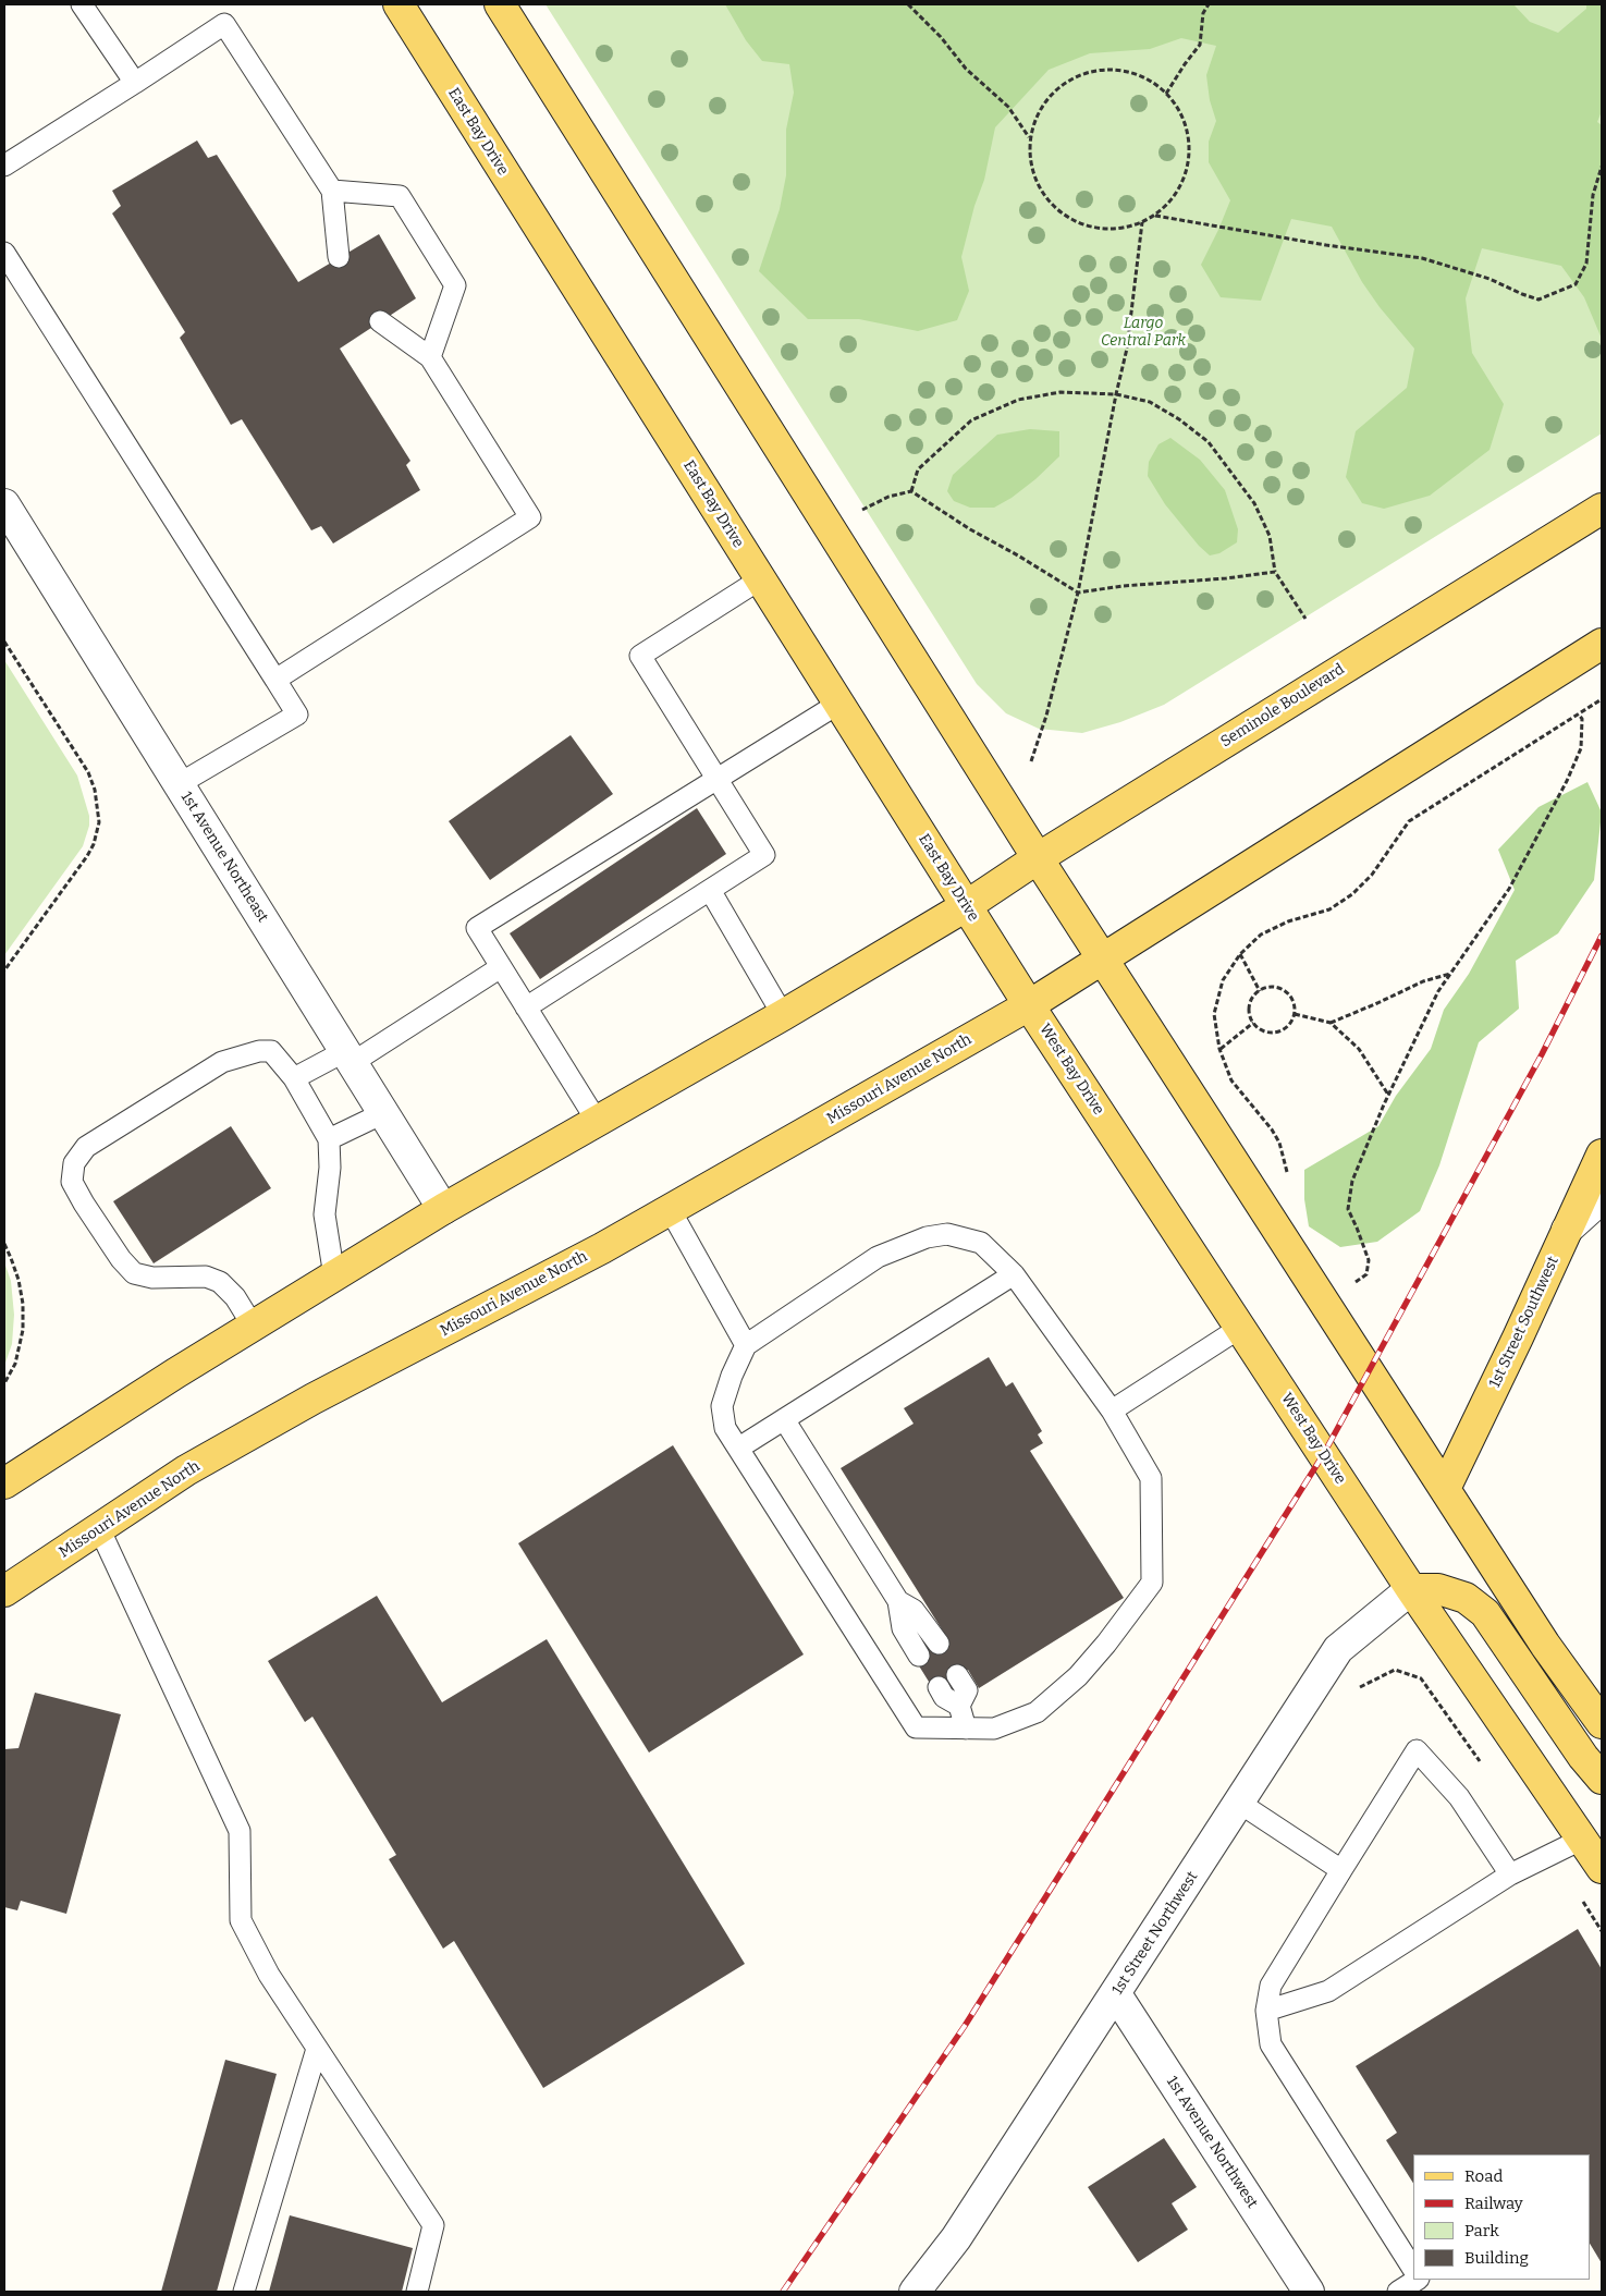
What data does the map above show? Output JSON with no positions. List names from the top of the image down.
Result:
{
  "streets": {
    "main road": [
      "East Bay Drive",
      "Seminole Boulevard",
      "West Bay Drive",
      "Missouri Avenue North",
      "1st Street Southwest"
    ],
    "street": ["1st Avenue Northeast", "1st Street Northwest", "1st Avenue Northwest"]
  },
  "crossings": [
    ["East Bay Drive", "Seminole Boulevard"],
    ["East Bay Drive", "West Bay Drive"],
    ["East Bay Drive", "Missouri Avenue North"],
    ["West Bay Drive", "Missouri Avenue North"],
    ["West Bay Drive", "1st Street Northwest"],
    ["1st Street Northwest", "1st Avenue Northwest"]
  ],
  "parks": ["Largo Central Park"],
  "legend": [
    "Road",
    "Railway",
    "Park",
    "Building"
  ]
}
